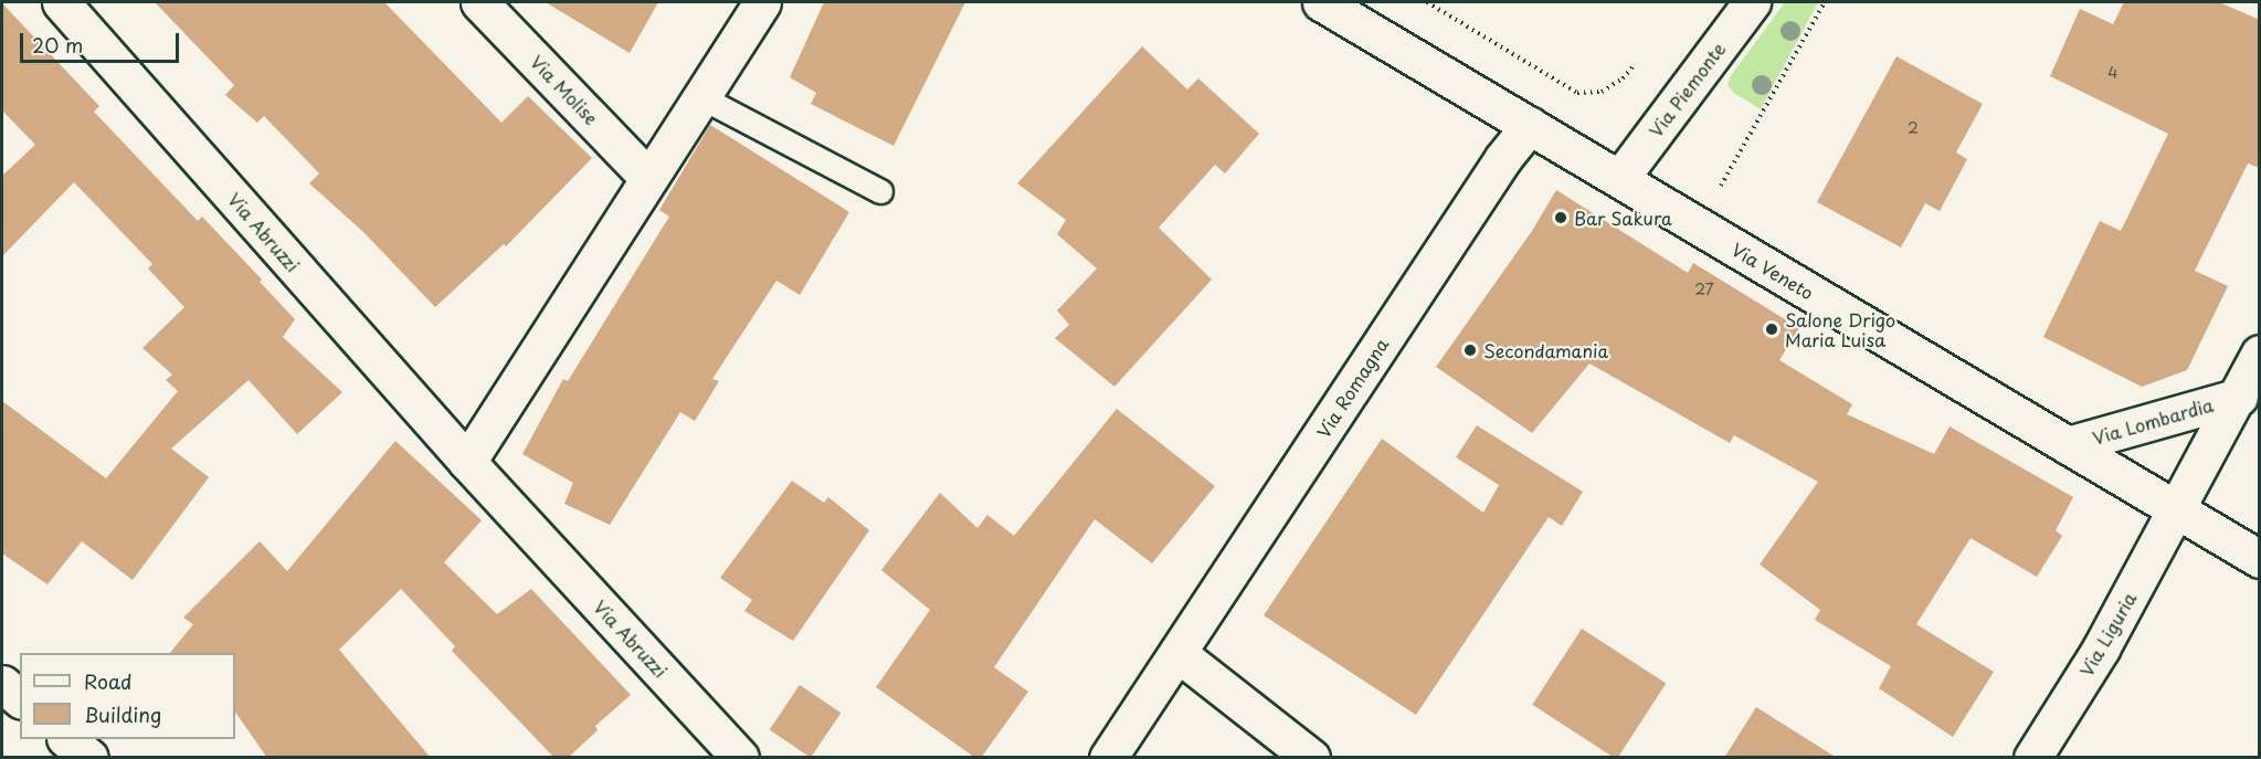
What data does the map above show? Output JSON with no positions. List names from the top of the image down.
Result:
{
  "streets": {
    "street": [
      "Via Molise",
      "Via Piemonte",
      "Via Abruzzi",
      "Via Veneto",
      "Via Romagna",
      "Via Lombardia",
      "Via Liguria"
    ]
  },
  "crossings": [
    ["Via Piemonte", "Via Veneto"],
    ["Via Veneto", "Via Romagna"],
    ["Via Veneto", "Via Lombardia"],
    ["Via Veneto", "Via Liguria"],
    ["Via Lombardia", "Via Liguria"]
  ],
  "places": ["Bar Sakura", "Salone Drigo Maria Luisa", "Secondamania"],
  "house_numbers": ["4", "2", "27"],
  "legend": ["Road", "Building"],
  "scale_bar": "20 m"
}
